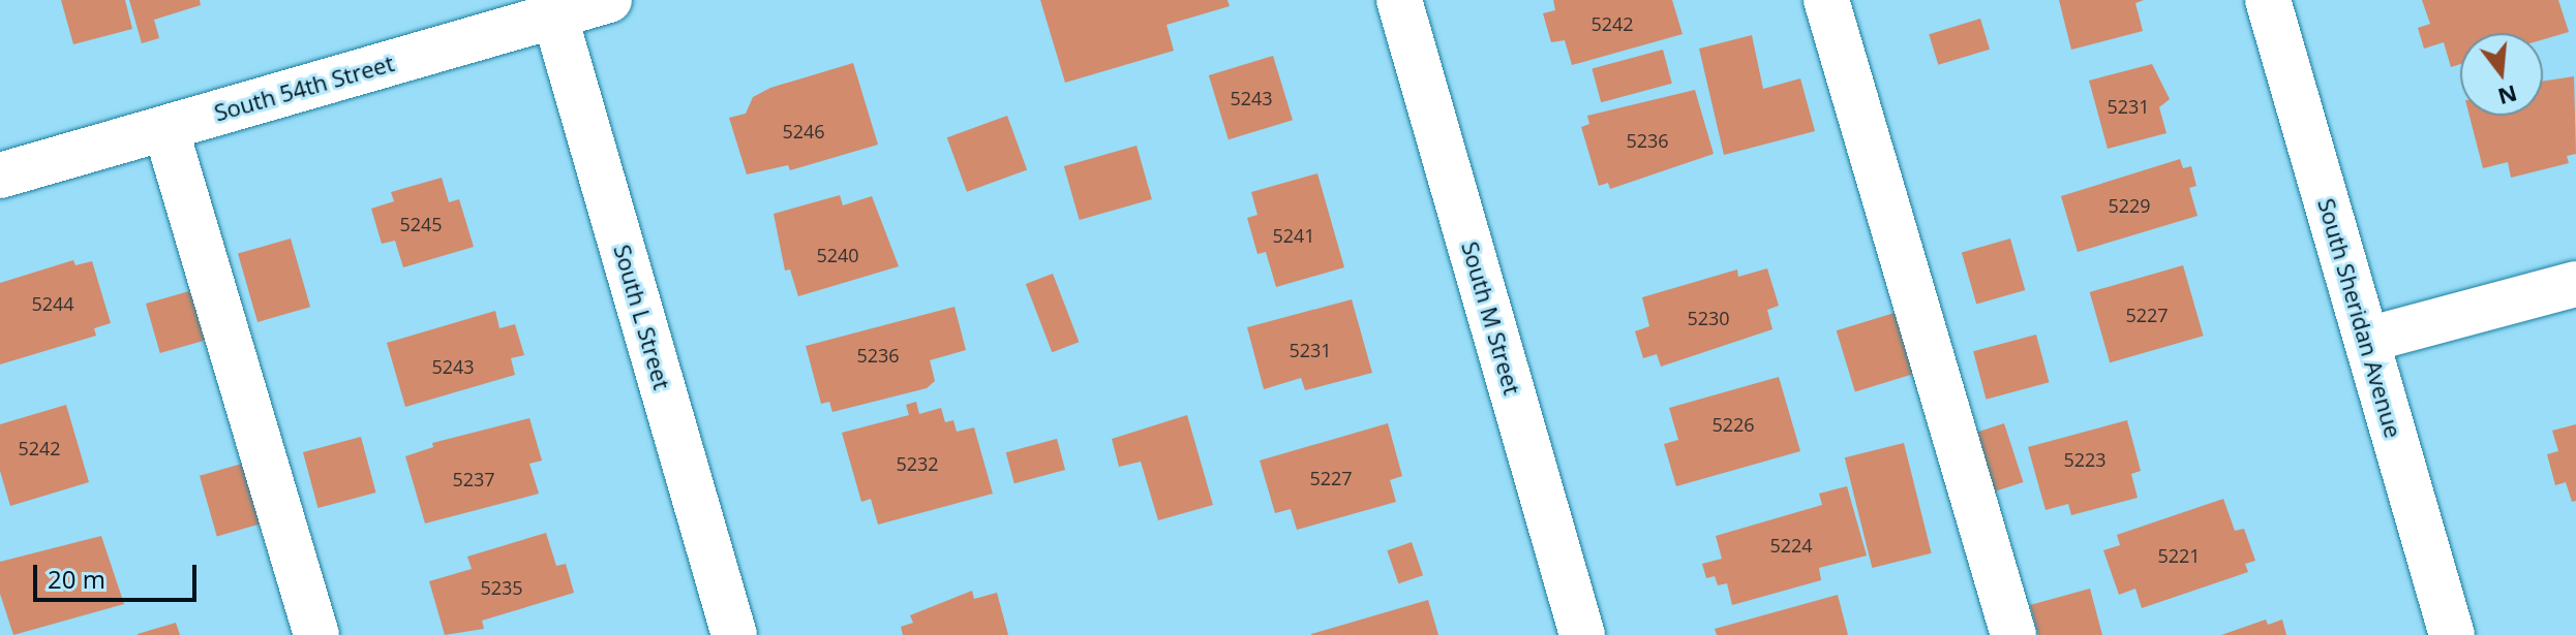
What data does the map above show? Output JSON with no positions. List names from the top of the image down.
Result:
{
  "streets": {
    "street": [
      "South 54th Street",
      "South L Street",
      "South M Street",
      "South Sheridan Avenue"
    ]
  },
  "crossings": [
    ["South 54th Street", "South L Street"]
  ],
  "house_numbers": [
    "5242",
    "5243",
    "5231",
    "5246",
    "5236",
    "5229",
    "5245",
    "5241",
    "5240",
    "5244",
    "5227",
    "5230",
    "5231",
    "5236",
    "5243",
    "5226",
    "5242",
    "5223",
    "5232",
    "5227",
    "5237",
    "5224",
    "5221",
    "5235"
  ],
  "scale_bar": "20 m",
  "north": "bottom"
}
